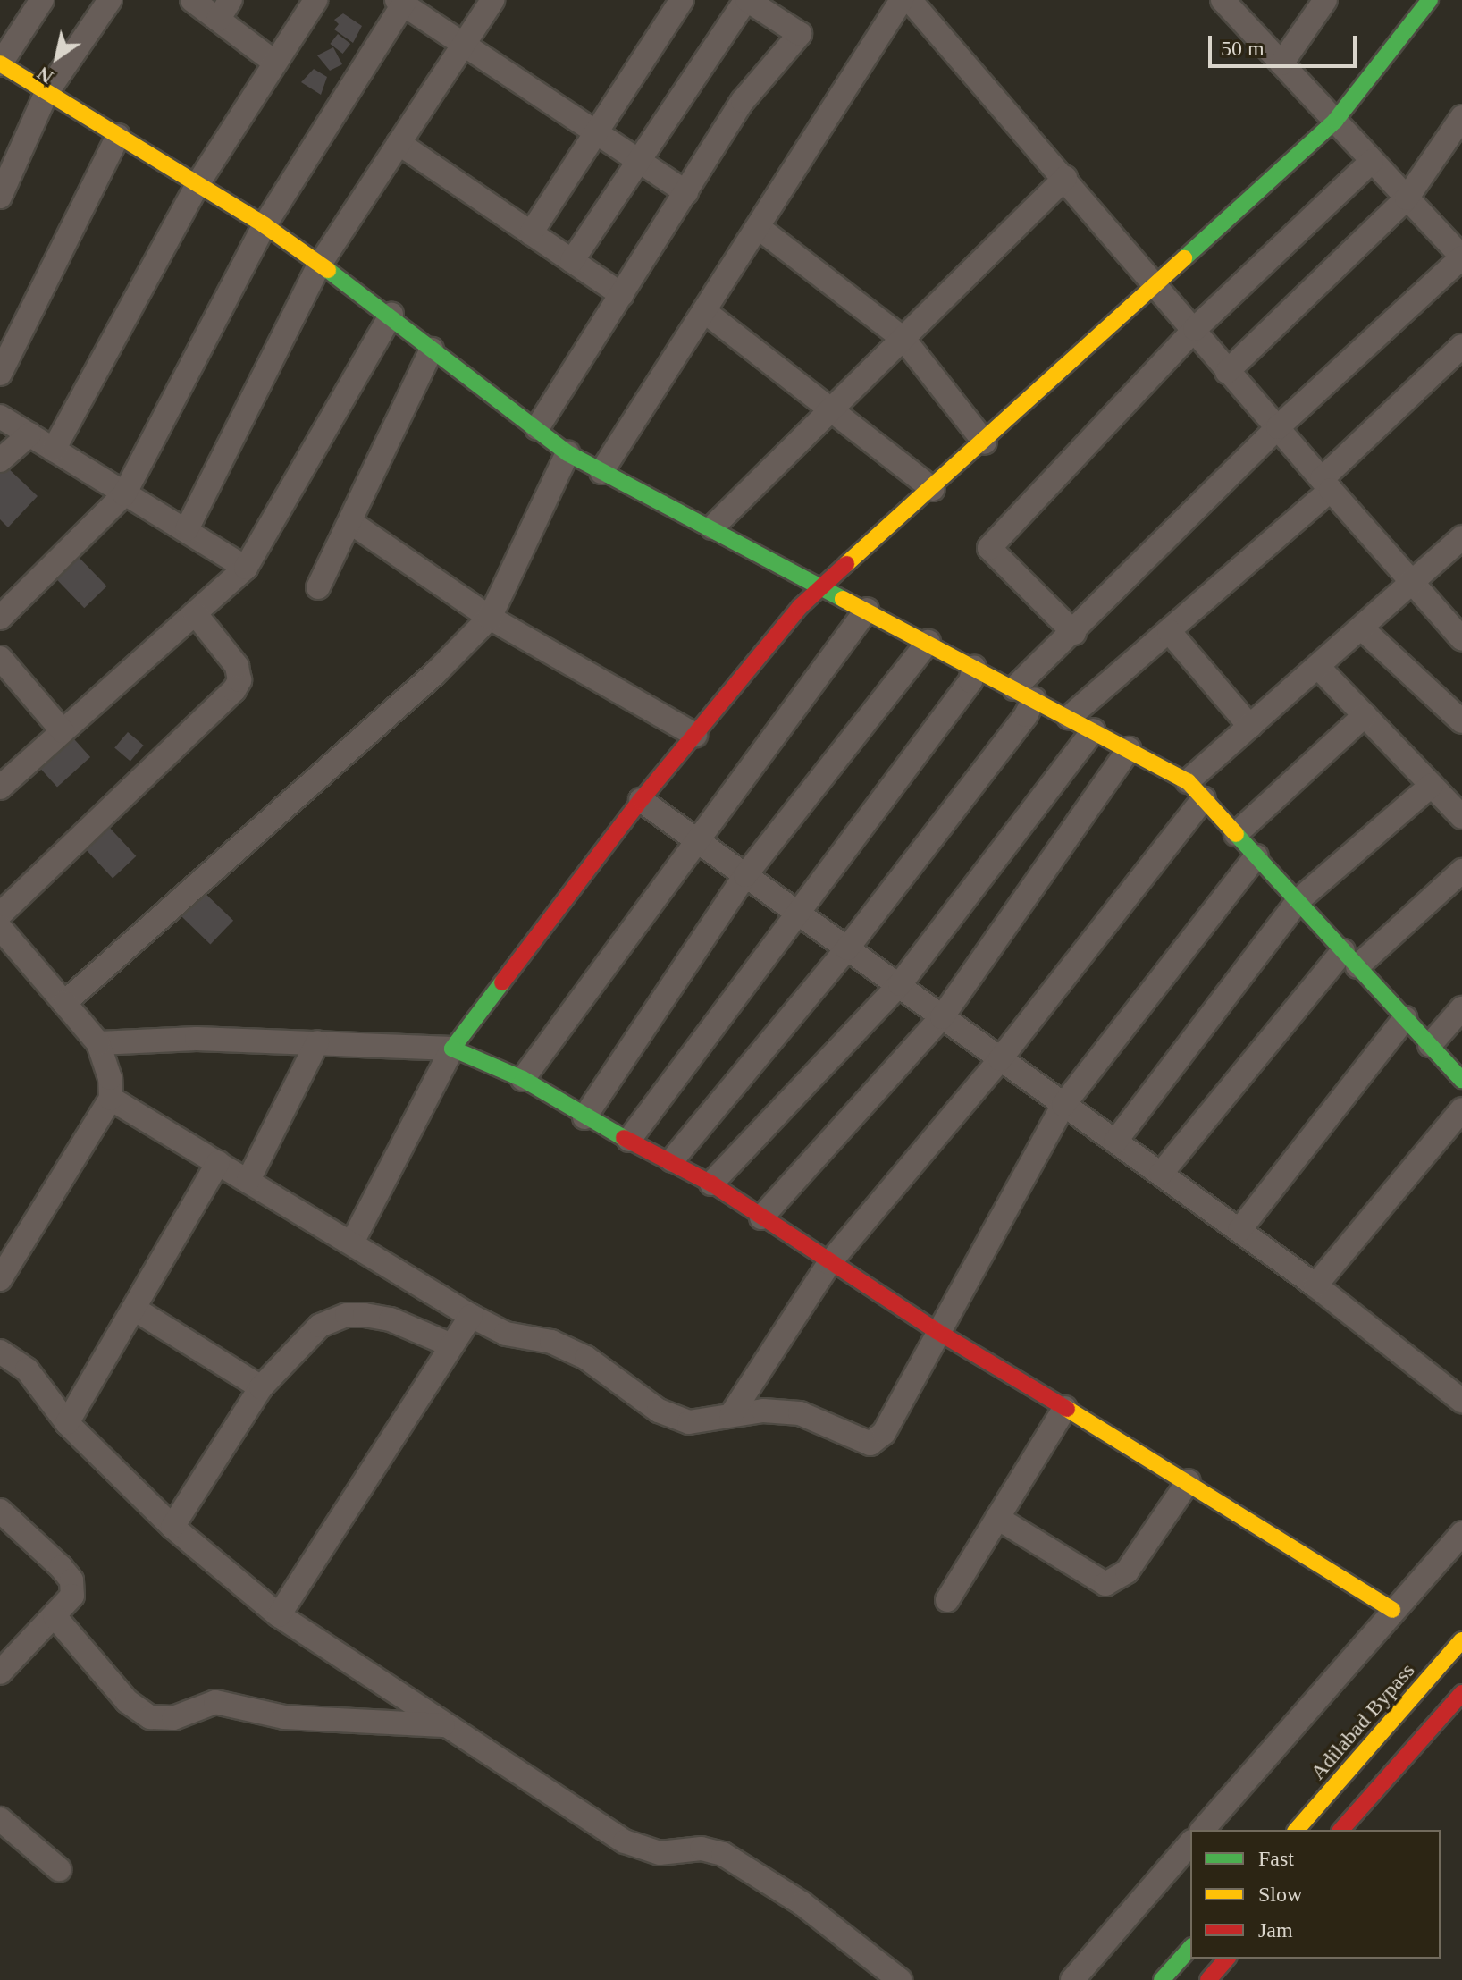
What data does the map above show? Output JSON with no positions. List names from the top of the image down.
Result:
{
  "streets": {
    "main road": ["Adilabad Bypass"]
  },
  "legend": ["Fast", "Slow", "Jam"],
  "scale_bar": "50 m",
  "north": "bottom left"
}
